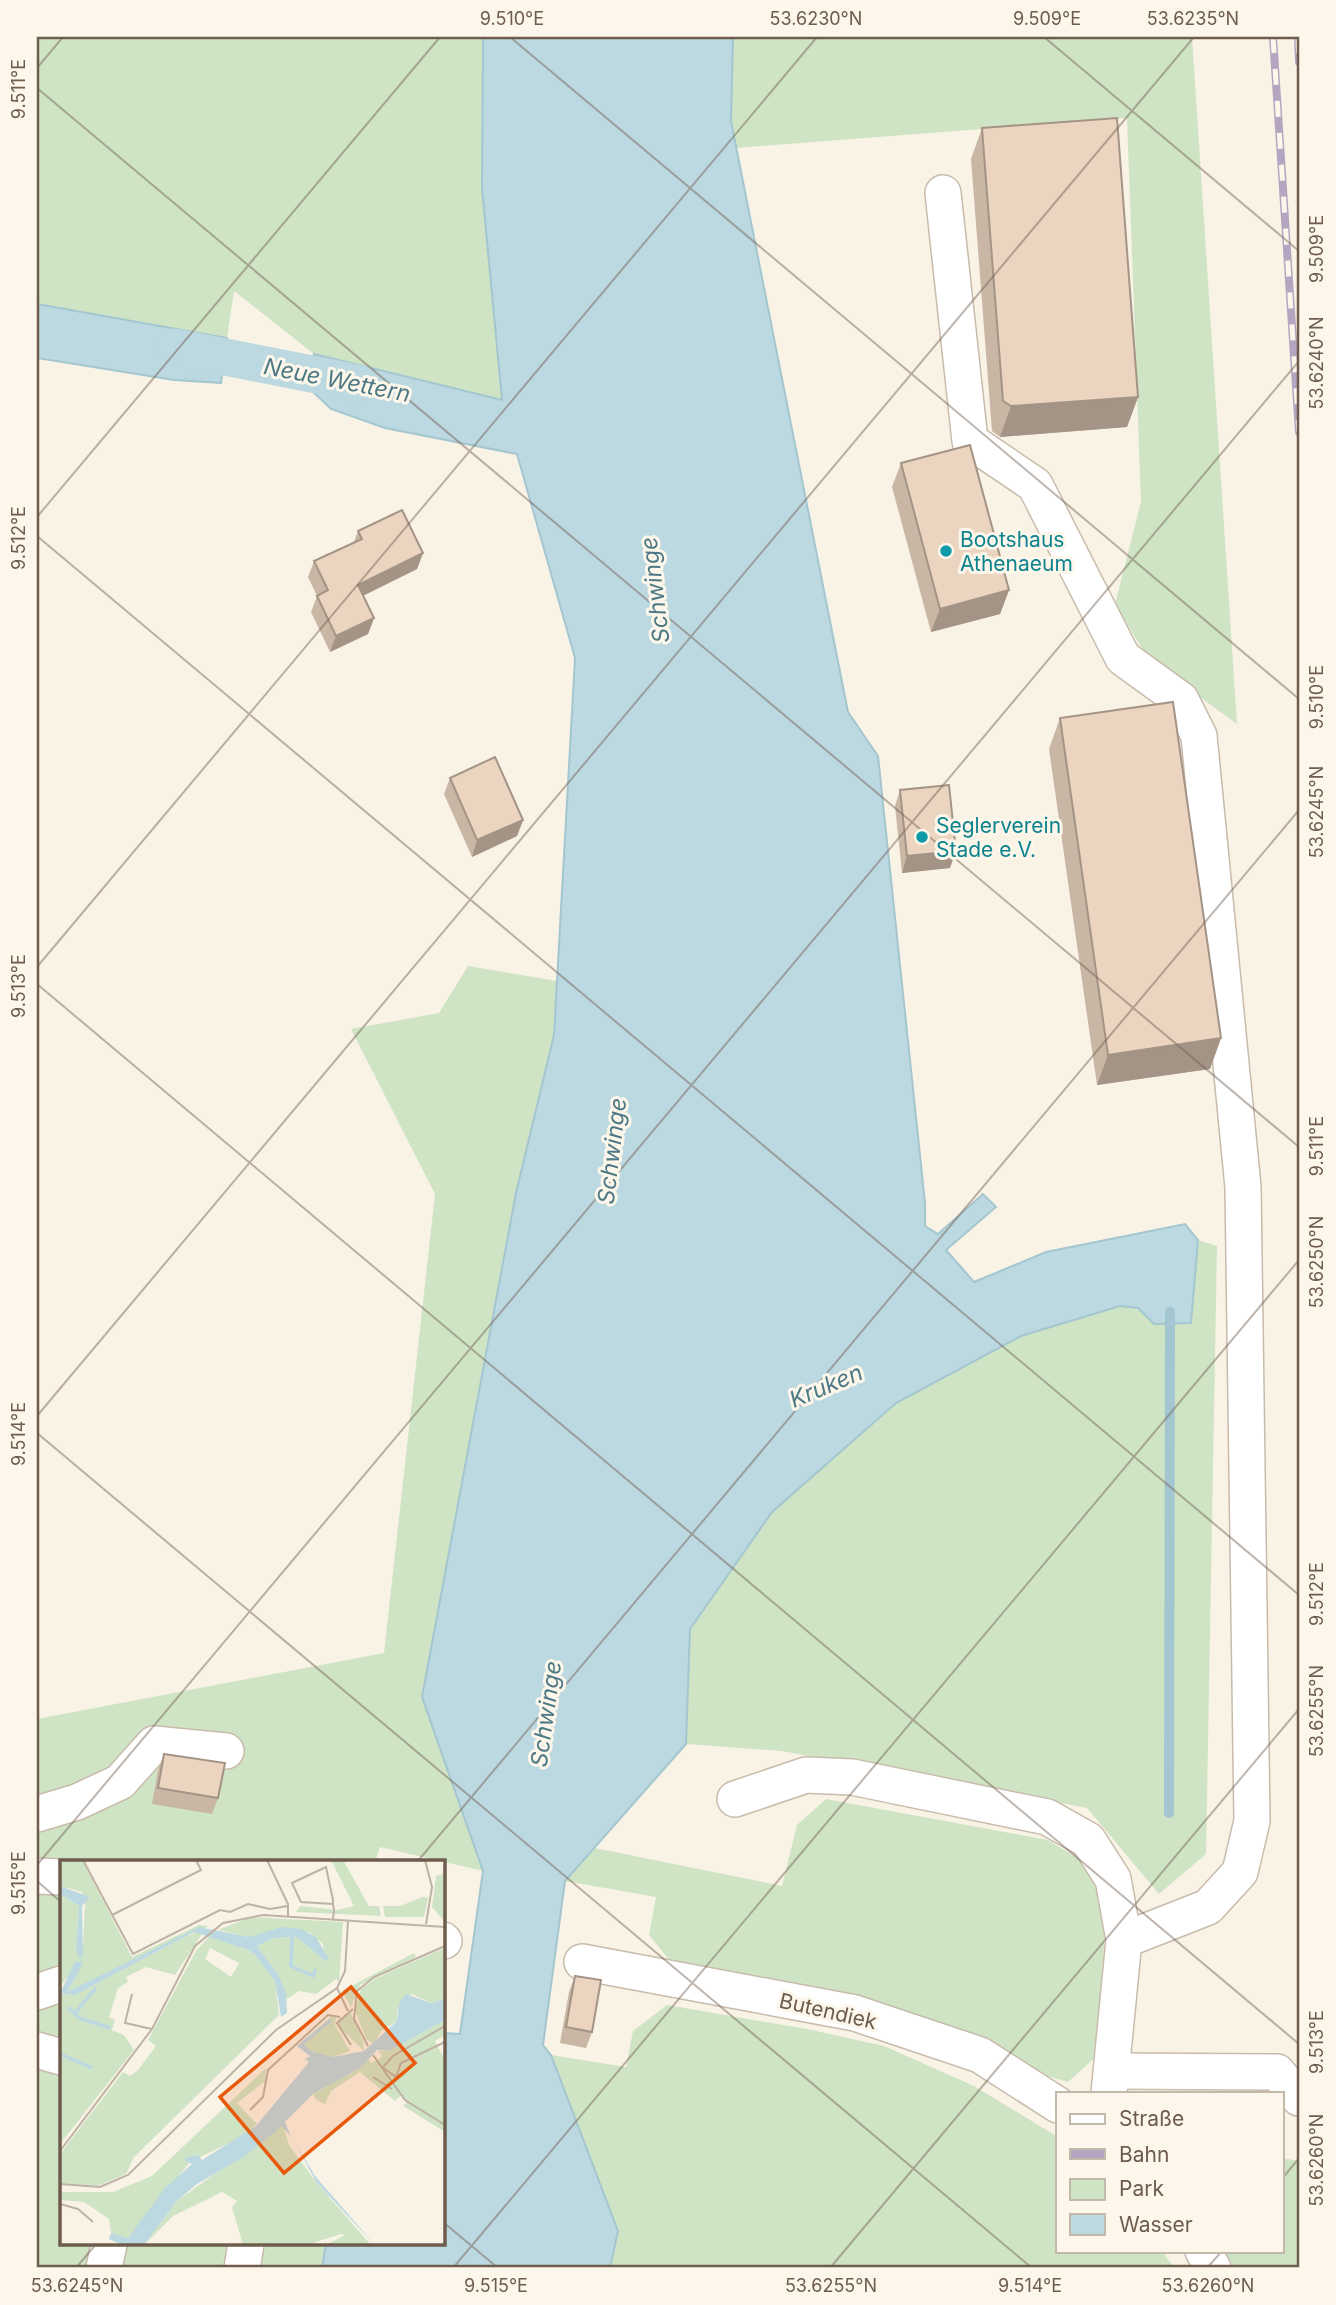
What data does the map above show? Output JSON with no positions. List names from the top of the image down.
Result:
{
  "streets": {
    "street": ["Butendiek"]
  },
  "water": ["Neue Wettern", "Schwinge", "Kruken"],
  "places": ["Bootshaus Athenaeum", "Seglerverein Stade e.V."],
  "legend": [
    "Straße",
    "Bahn",
    "Park",
    "Wasser"
  ],
  "coordinates": [
    "9.510°E",
    "53.6230°N",
    "9.509°E",
    "53.6235°N",
    "9.511°E",
    "53.6240°N",
    "9.512°E",
    "53.6245°N",
    "9.513°E",
    "53.6250°N",
    "9.514°E",
    "53.6255°N",
    "9.515°E",
    "53.6260°N"
  ]
}
